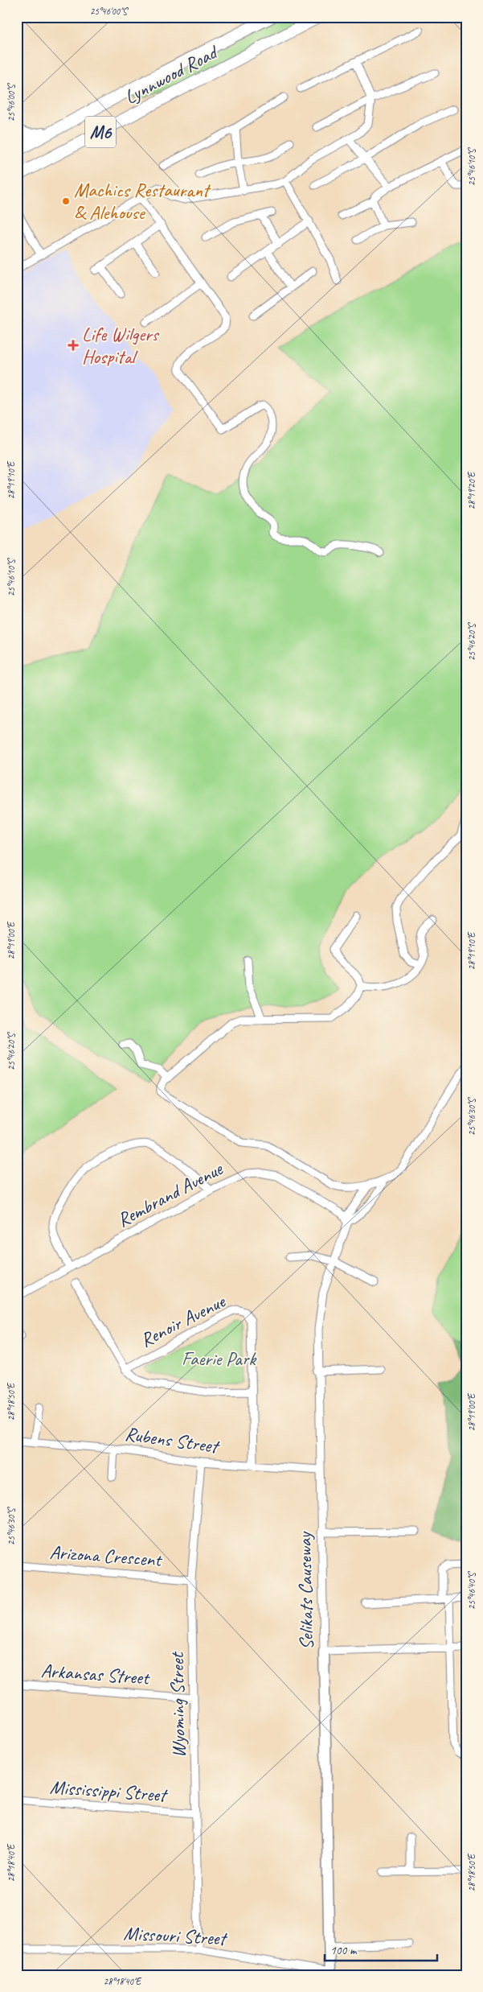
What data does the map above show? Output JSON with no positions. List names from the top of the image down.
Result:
{
  "streets": {
    "main road": ["Lynnwood Road", "M6"],
    "street": [
      "Rembrand Avenue",
      "Renoir Avenue",
      "Rubens Street",
      "Arizona Crescent",
      "Selikats Causeway",
      "Arkansas Street",
      "Wyoming Street",
      "Mississippi Street",
      "Missouri Street"
    ]
  },
  "crossings": [
    ["Rembrand Avenue", "Selikats Causeway"],
    ["Renoir Avenue", "Rubens Street"],
    ["Rubens Street", "Selikats Causeway"],
    ["Rubens Street", "Wyoming Street"],
    ["Arizona Crescent", "Wyoming Street"],
    ["Selikats Causeway", "Missouri Street"],
    ["Arkansas Street", "Wyoming Street"],
    ["Wyoming Street", "Mississippi Street"],
    ["Wyoming Street", "Missouri Street"]
  ],
  "parks": ["Faerie Park"],
  "places": {
    "other": ["Machics Restaurant & Alehouse"],
    "health": ["Life Wilgers Hospital"]
  },
  "scale_bar": "100 m",
  "coordinates": [
    "25°46'00\"S",
    "25°46'10\"S",
    "28°19'10\"E",
    "28°19'20\"E",
    "25°46'20\"S",
    "28°19'00\"E",
    "25°46'30\"S",
    "28°18'50\"E",
    "25°46'40\"S",
    "28°18'40\"E"
  ]
}
